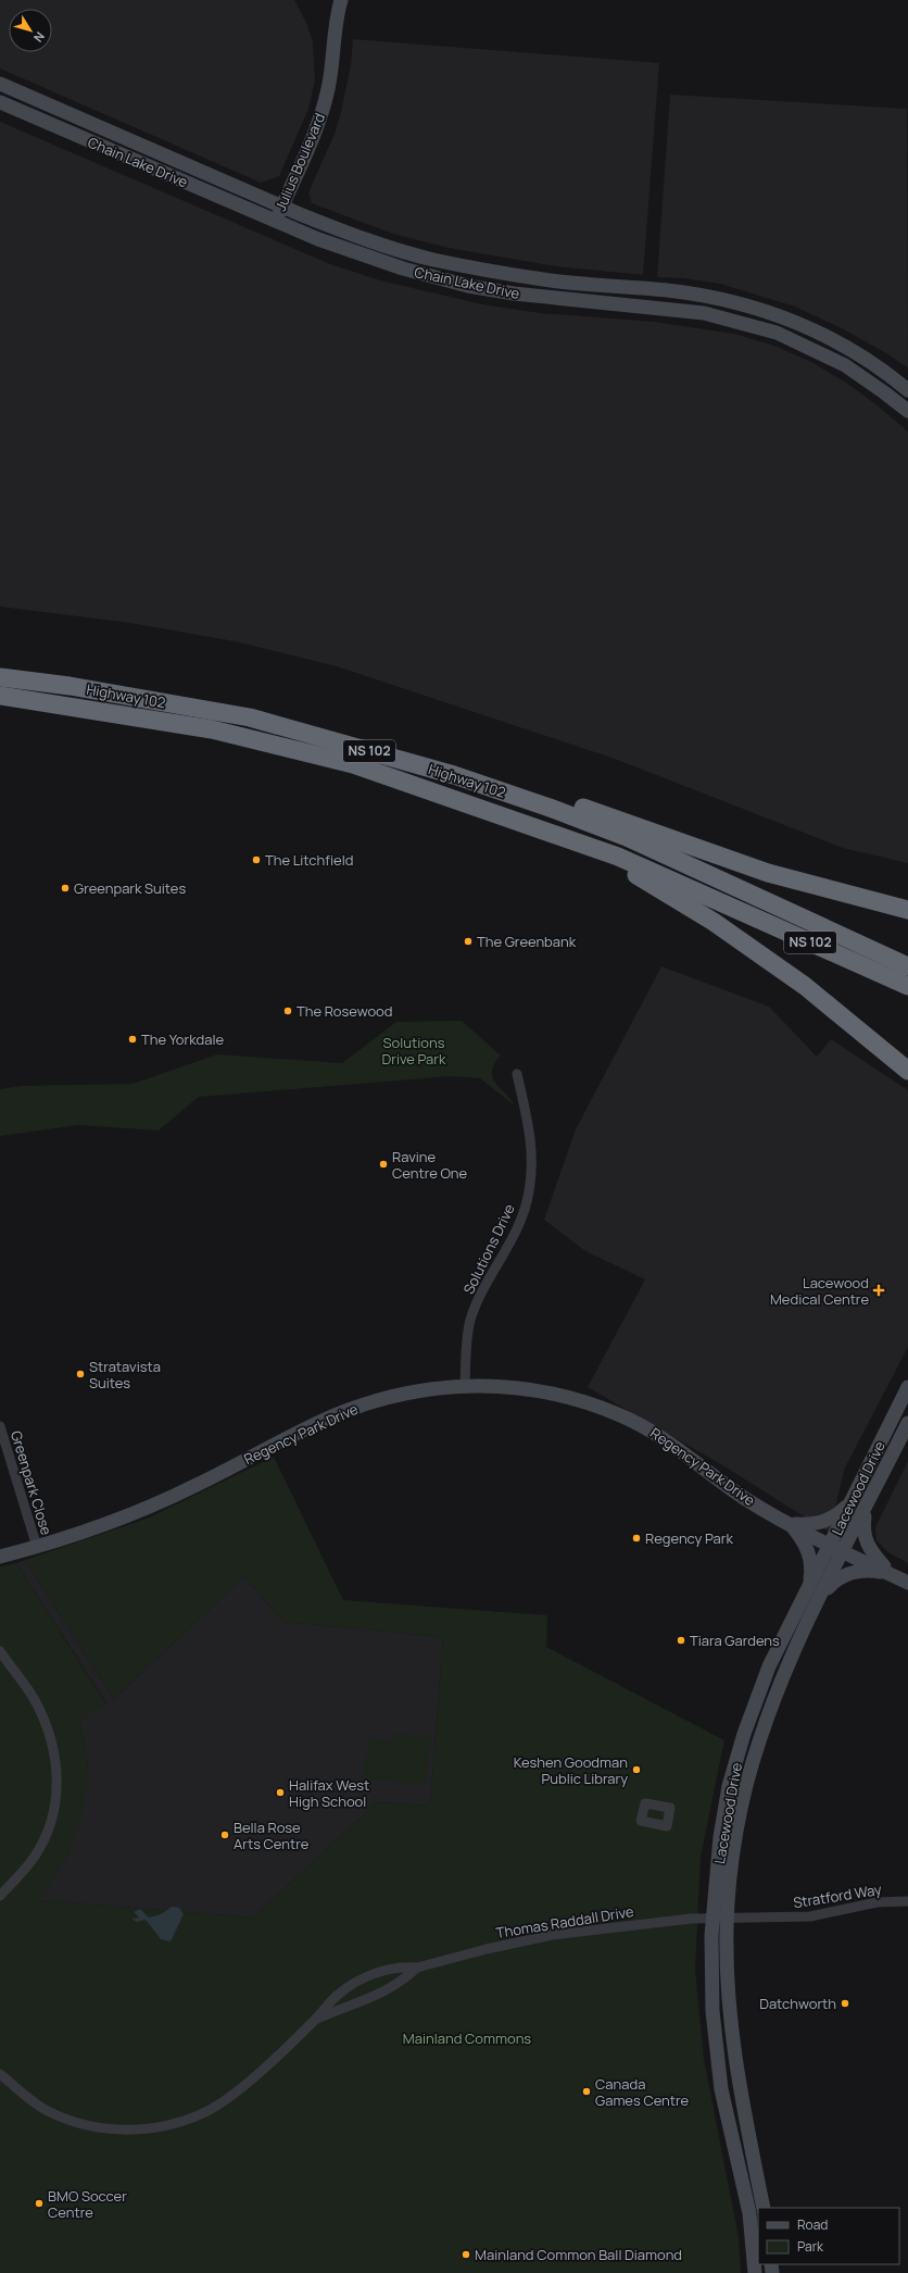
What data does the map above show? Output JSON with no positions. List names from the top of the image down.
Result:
{
  "streets": {
    "highway": ["Highway 102", "NS 102"],
    "street": [
      "Chain Lake Drive",
      "Julius Boulevard",
      "Solutions Drive",
      "Regency Park Drive",
      "Greenpark Close",
      "Lacewood Drive",
      "Stratford Way",
      "Thomas Raddall Drive"
    ]
  },
  "crossings": [
    ["Chain Lake Drive", "Julius Boulevard"],
    ["Solutions Drive", "Regency Park Drive"],
    ["Regency Park Drive", "Greenpark Close"],
    ["Regency Park Drive", "Lacewood Drive"],
    ["Lacewood Drive", "Stratford Way"],
    ["Lacewood Drive", "Thomas Raddall Drive"],
    ["Stratford Way", "Thomas Raddall Drive"]
  ],
  "parks": ["Solutions Drive Park", "Mainland Commons"],
  "places": {
    "other": [
      "The Litchfield",
      "Greenpark Suites",
      "The Greenbank",
      "The Rosewood",
      "The Yorkdale",
      "Ravine Centre One",
      "Stratavista Suites",
      "Regency Park",
      "Tiara Gardens",
      "Keshen Goodman Public Library",
      "Halifax West High School",
      "Bella Rose Arts Centre",
      "Datchworth",
      "Canada Games Centre",
      "BMO Soccer Centre",
      "Mainland Common Ball Diamond"
    ],
    "health": ["Lacewood Medical Centre"]
  },
  "legend": ["Road", "Park"],
  "north": "bottom right"
}
